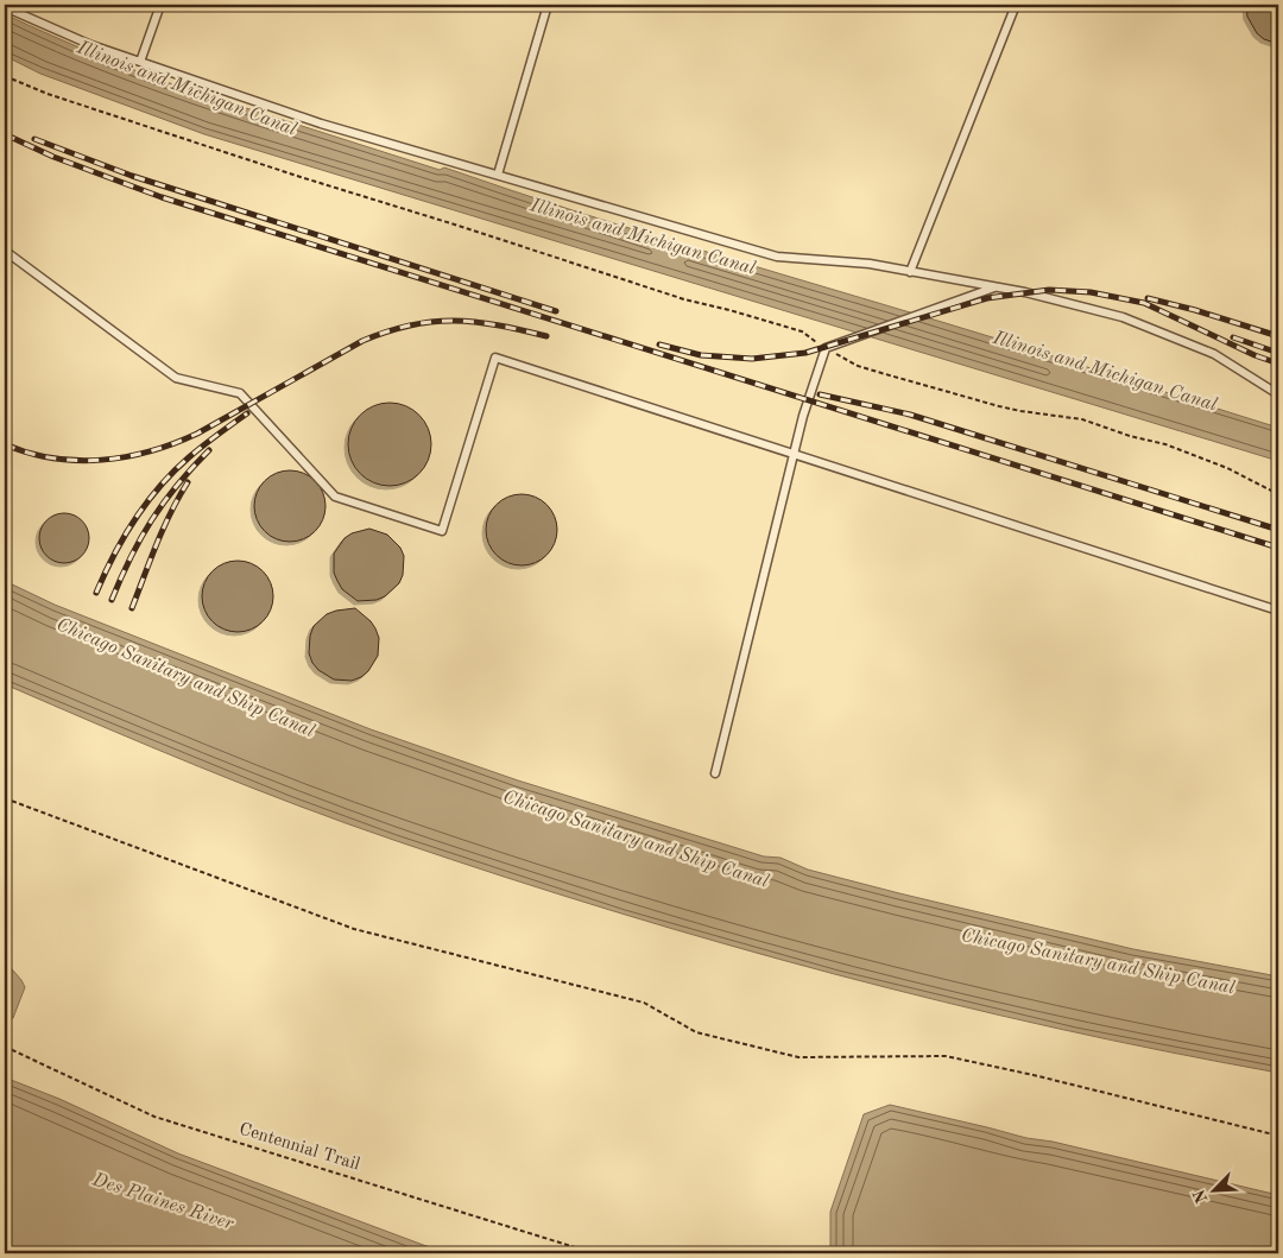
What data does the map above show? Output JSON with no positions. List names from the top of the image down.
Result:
{
  "streets": {
    "path": ["Centennial Trail"]
  },
  "water": ["Illinois and Michigan Canal", "Chicago Sanitary and Ship Canal", "Des Plaines River"],
  "north": "bottom left"
}
